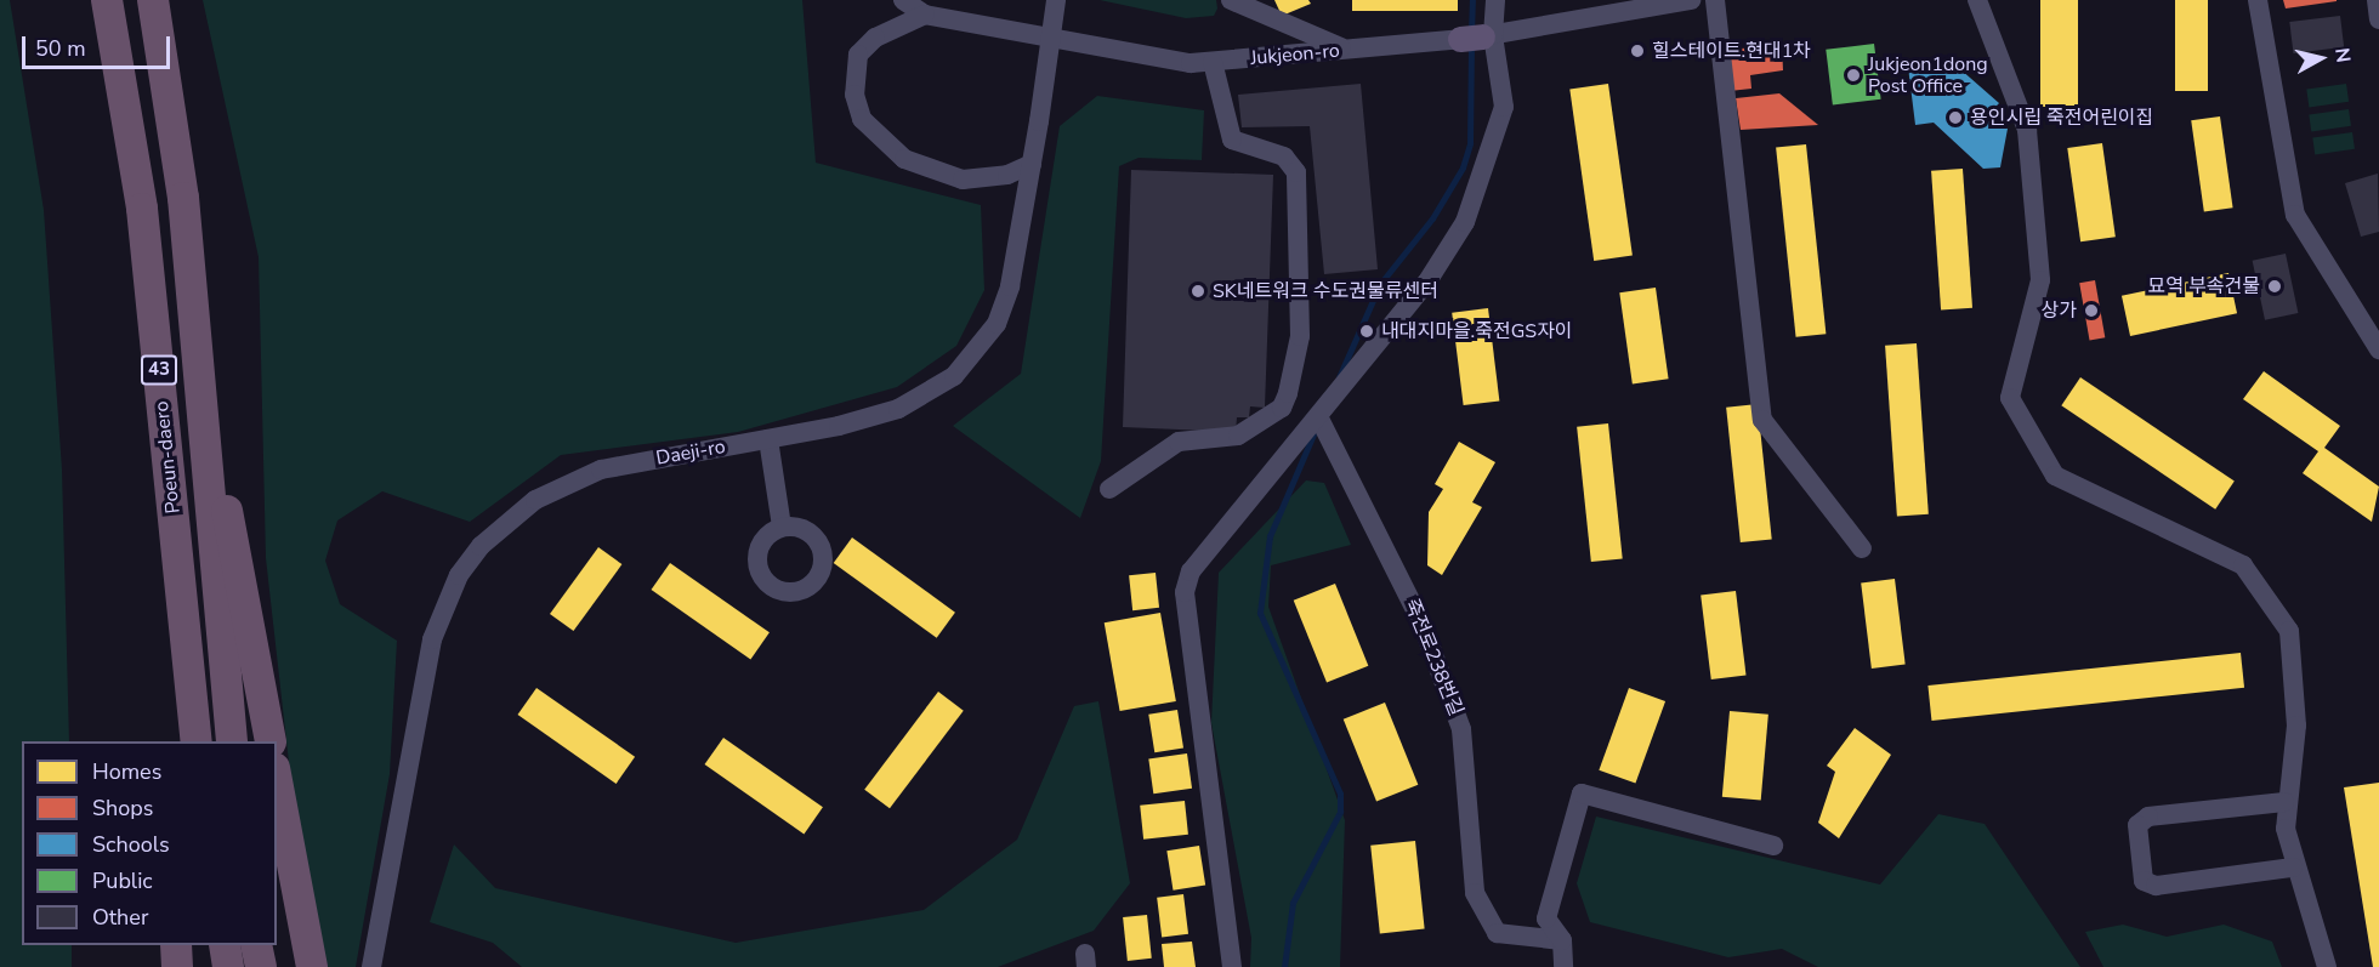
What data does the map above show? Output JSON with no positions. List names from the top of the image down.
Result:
{
  "streets": {
    "highway": ["43", "Poeun-daero"],
    "street": ["Jukjeon-ro", "Daeji-ro", "죽전로238번길"]
  },
  "places": [
    "힐스테이트.현대1차",
    "Jukjeon1dong Post Office",
    "용인시립 죽전어린이집",
    "묘역 부속건물",
    "SK네트워크 수도권물류센터",
    "상가",
    "내대지마을.죽전GS자이"
  ],
  "legend": [
    "Homes",
    "Shops",
    "Schools",
    "Public",
    "Other"
  ],
  "scale_bar": "50 m",
  "north": "right"
}
